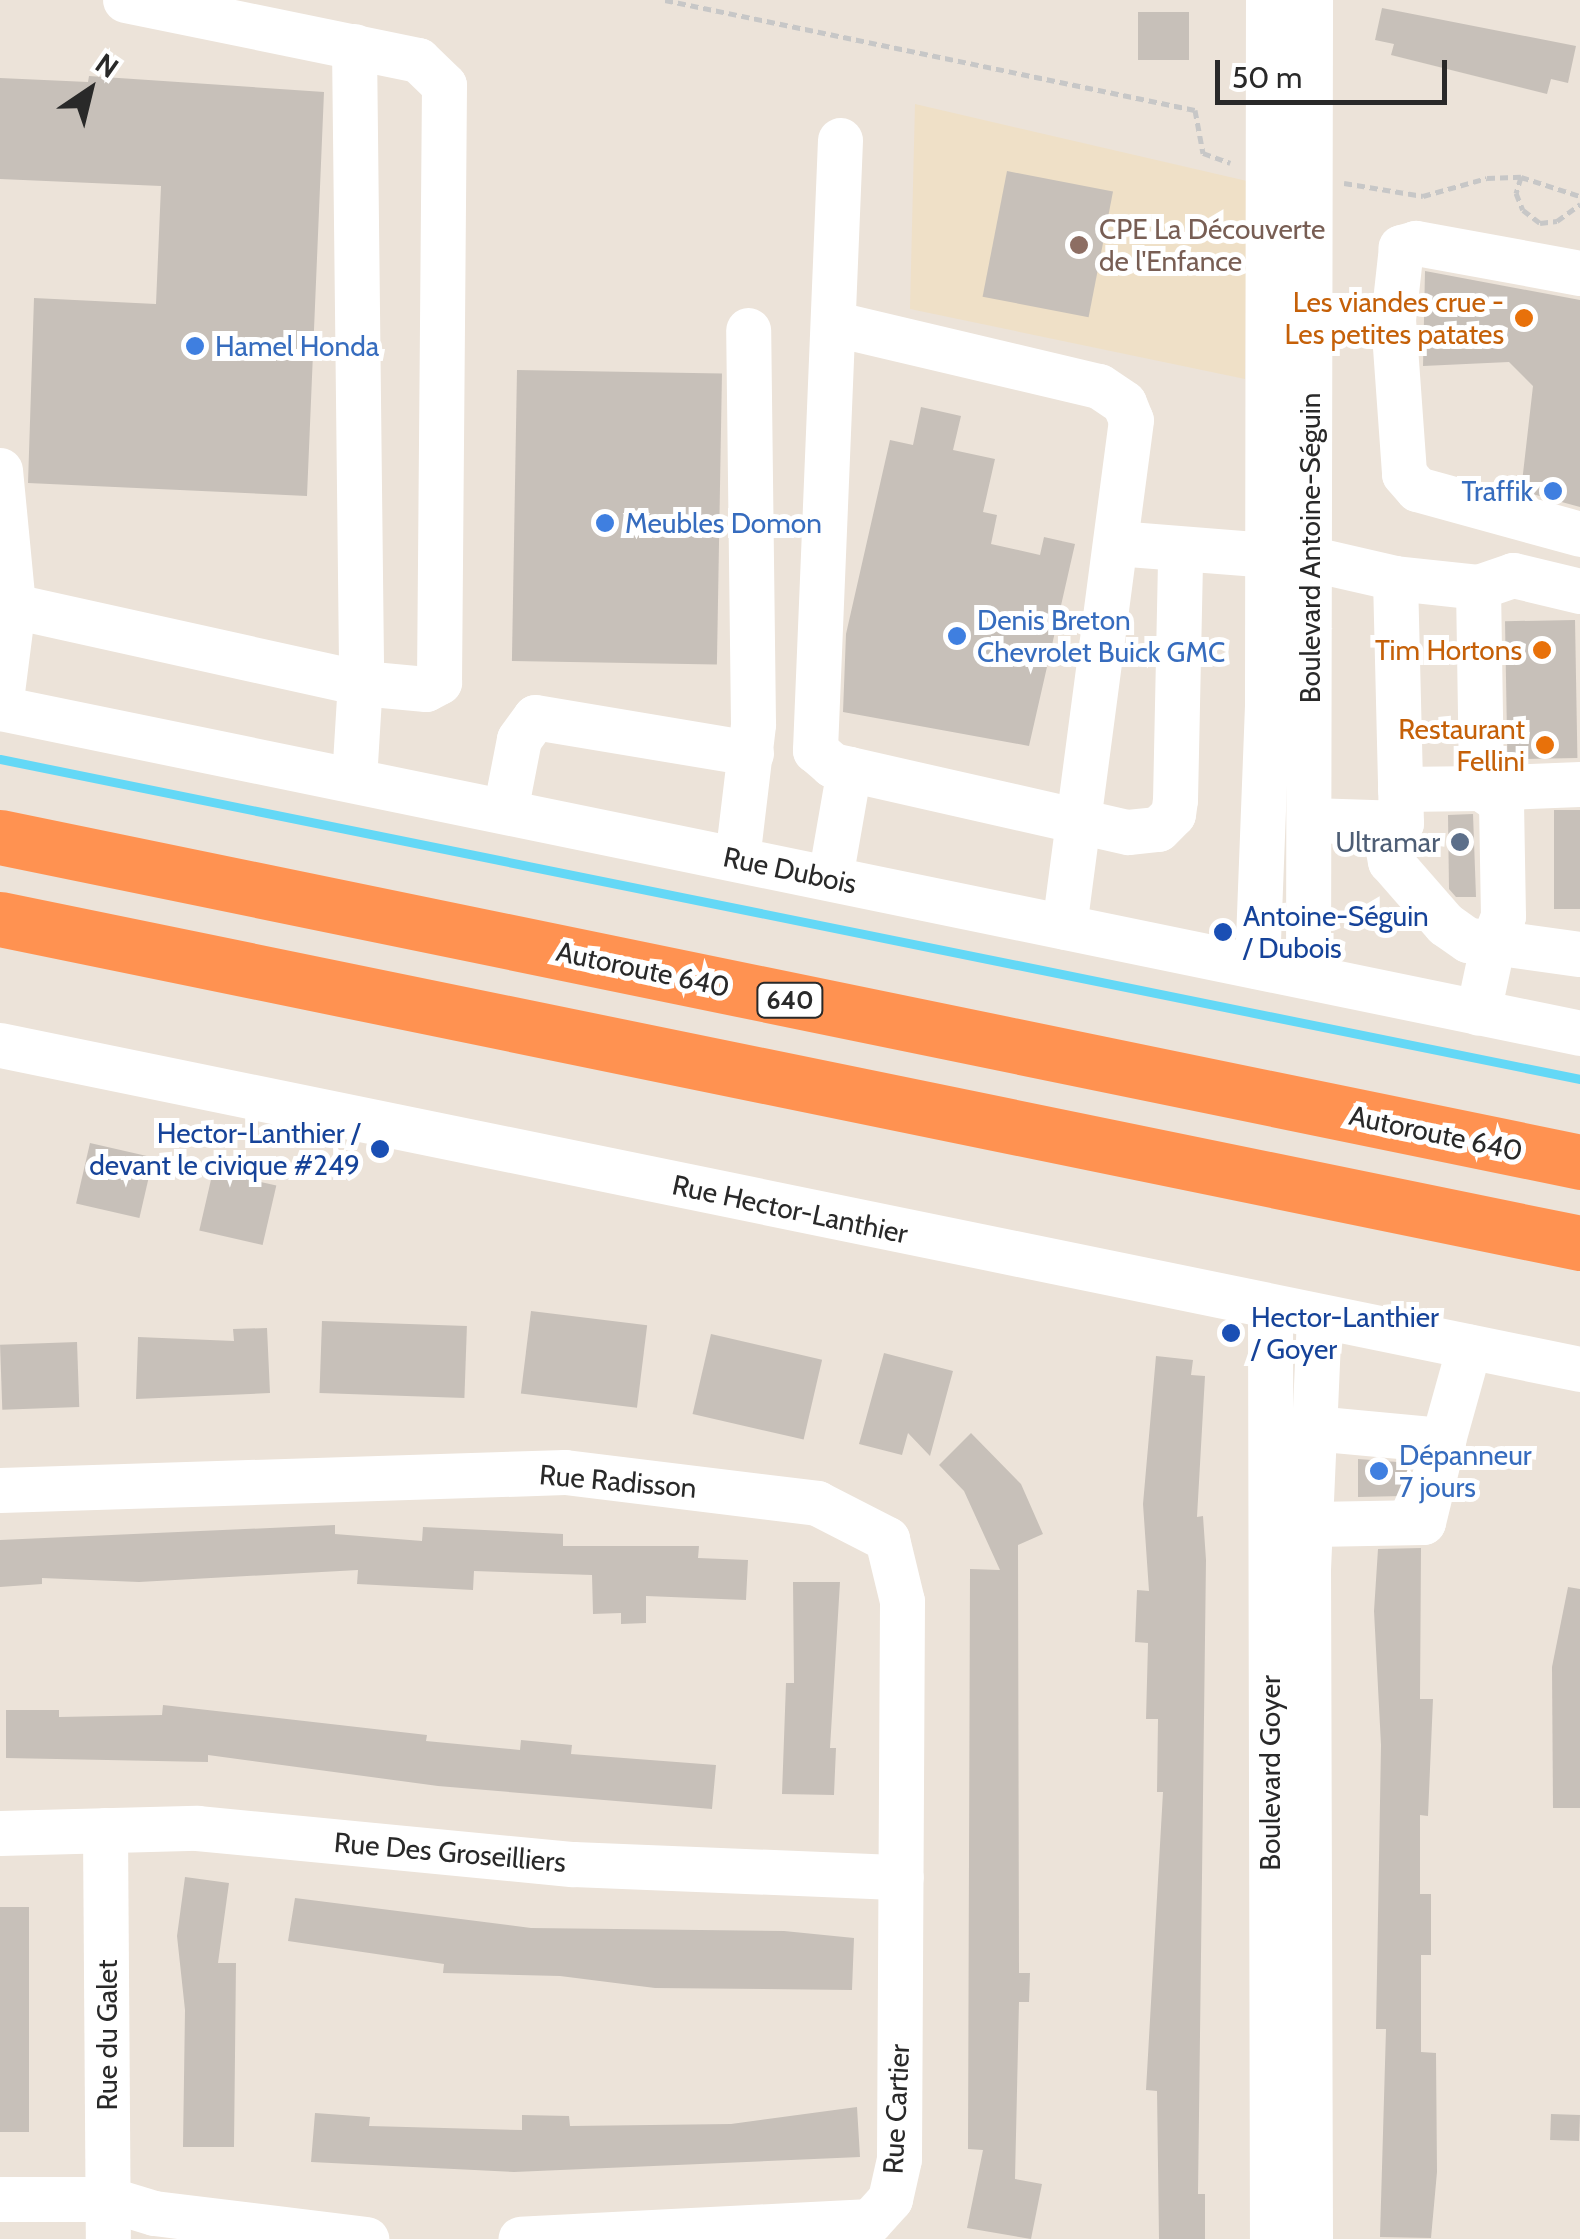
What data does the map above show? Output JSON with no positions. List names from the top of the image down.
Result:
{
  "streets": {
    "highway": ["Autoroute 640", "640"],
    "street": [
      "Boulevard Antoine-Séguin",
      "Rue Dubois",
      "Rue Hector-Lanthier",
      "Rue Radisson",
      "Boulevard Goyer",
      "Rue Des Groseilliers",
      "Rue du Galet",
      "Rue Cartier"
    ]
  },
  "crossings": [
    ["Boulevard Antoine-Séguin", "Rue Dubois"],
    ["Rue Hector-Lanthier", "Boulevard Goyer"],
    ["Rue Radisson", "Rue Des Groseilliers"],
    ["Rue Radisson", "Rue Cartier"],
    ["Rue Des Groseilliers", "Rue du Galet"],
    ["Rue Des Groseilliers", "Rue Cartier"]
  ],
  "places": [
    "CPE La Découverte de l'Enfance",
    "Les viandes crue - Les petites patates",
    "Hamel Honda",
    "Traffik",
    "Meubles Domon",
    "Denis Breton Chevrolet Buick GMC",
    "Tim Hortons",
    "Restaurant Fellini",
    "Ultramar",
    "Antoine-Séguin / Dubois",
    "Hector-Lanthier / devant le civique #249",
    "Hector-Lanthier / Goyer",
    "Dépanneur 7 jours"
  ],
  "scale_bar": "50 m",
  "north": "top right"
}
